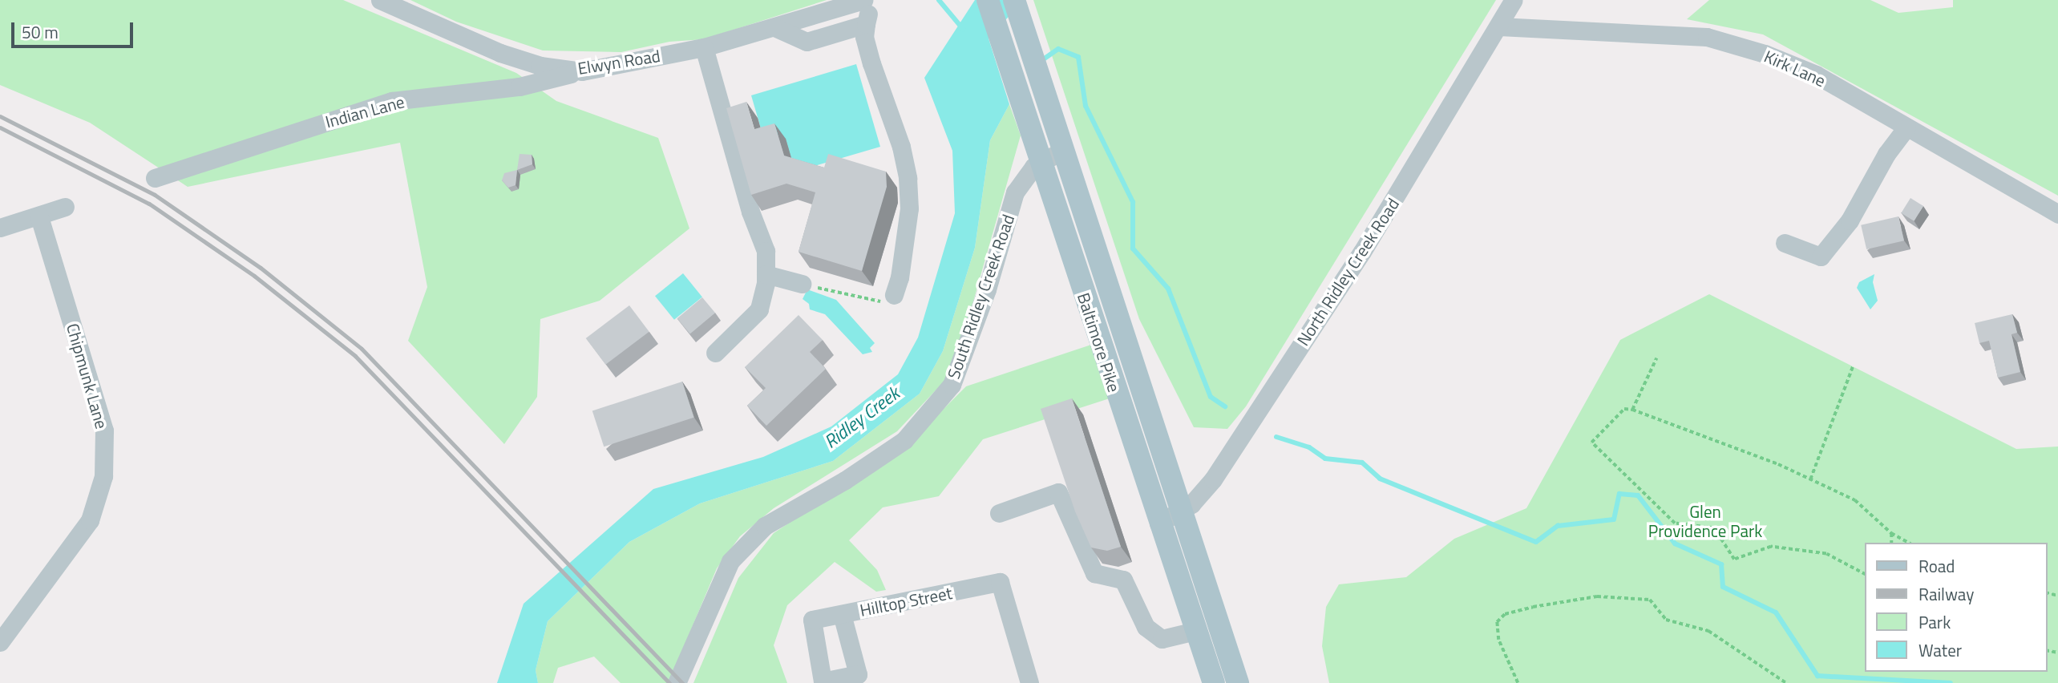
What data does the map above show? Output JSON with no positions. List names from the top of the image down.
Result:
{
  "streets": {
    "main road": ["Baltimore Pike"],
    "street": [
      "Elwyn Road",
      "Kirk Lane",
      "Indian Lane",
      "North Ridley Creek Road",
      "South Ridley Creek Road",
      "Chipmunk Lane",
      "Hilltop Street"
    ]
  },
  "crossings": [
    ["Elwyn Road", "Indian Lane"],
    ["Kirk Lane", "North Ridley Creek Road"],
    ["North Ridley Creek Road", "Baltimore Pike"],
    ["South Ridley Creek Road", "Baltimore Pike"]
  ],
  "water": ["Ridley Creek"],
  "parks": ["Glen Providence Park"],
  "legend": [
    "Road",
    "Railway",
    "Park",
    "Water"
  ],
  "scale_bar": "50 m"
}
